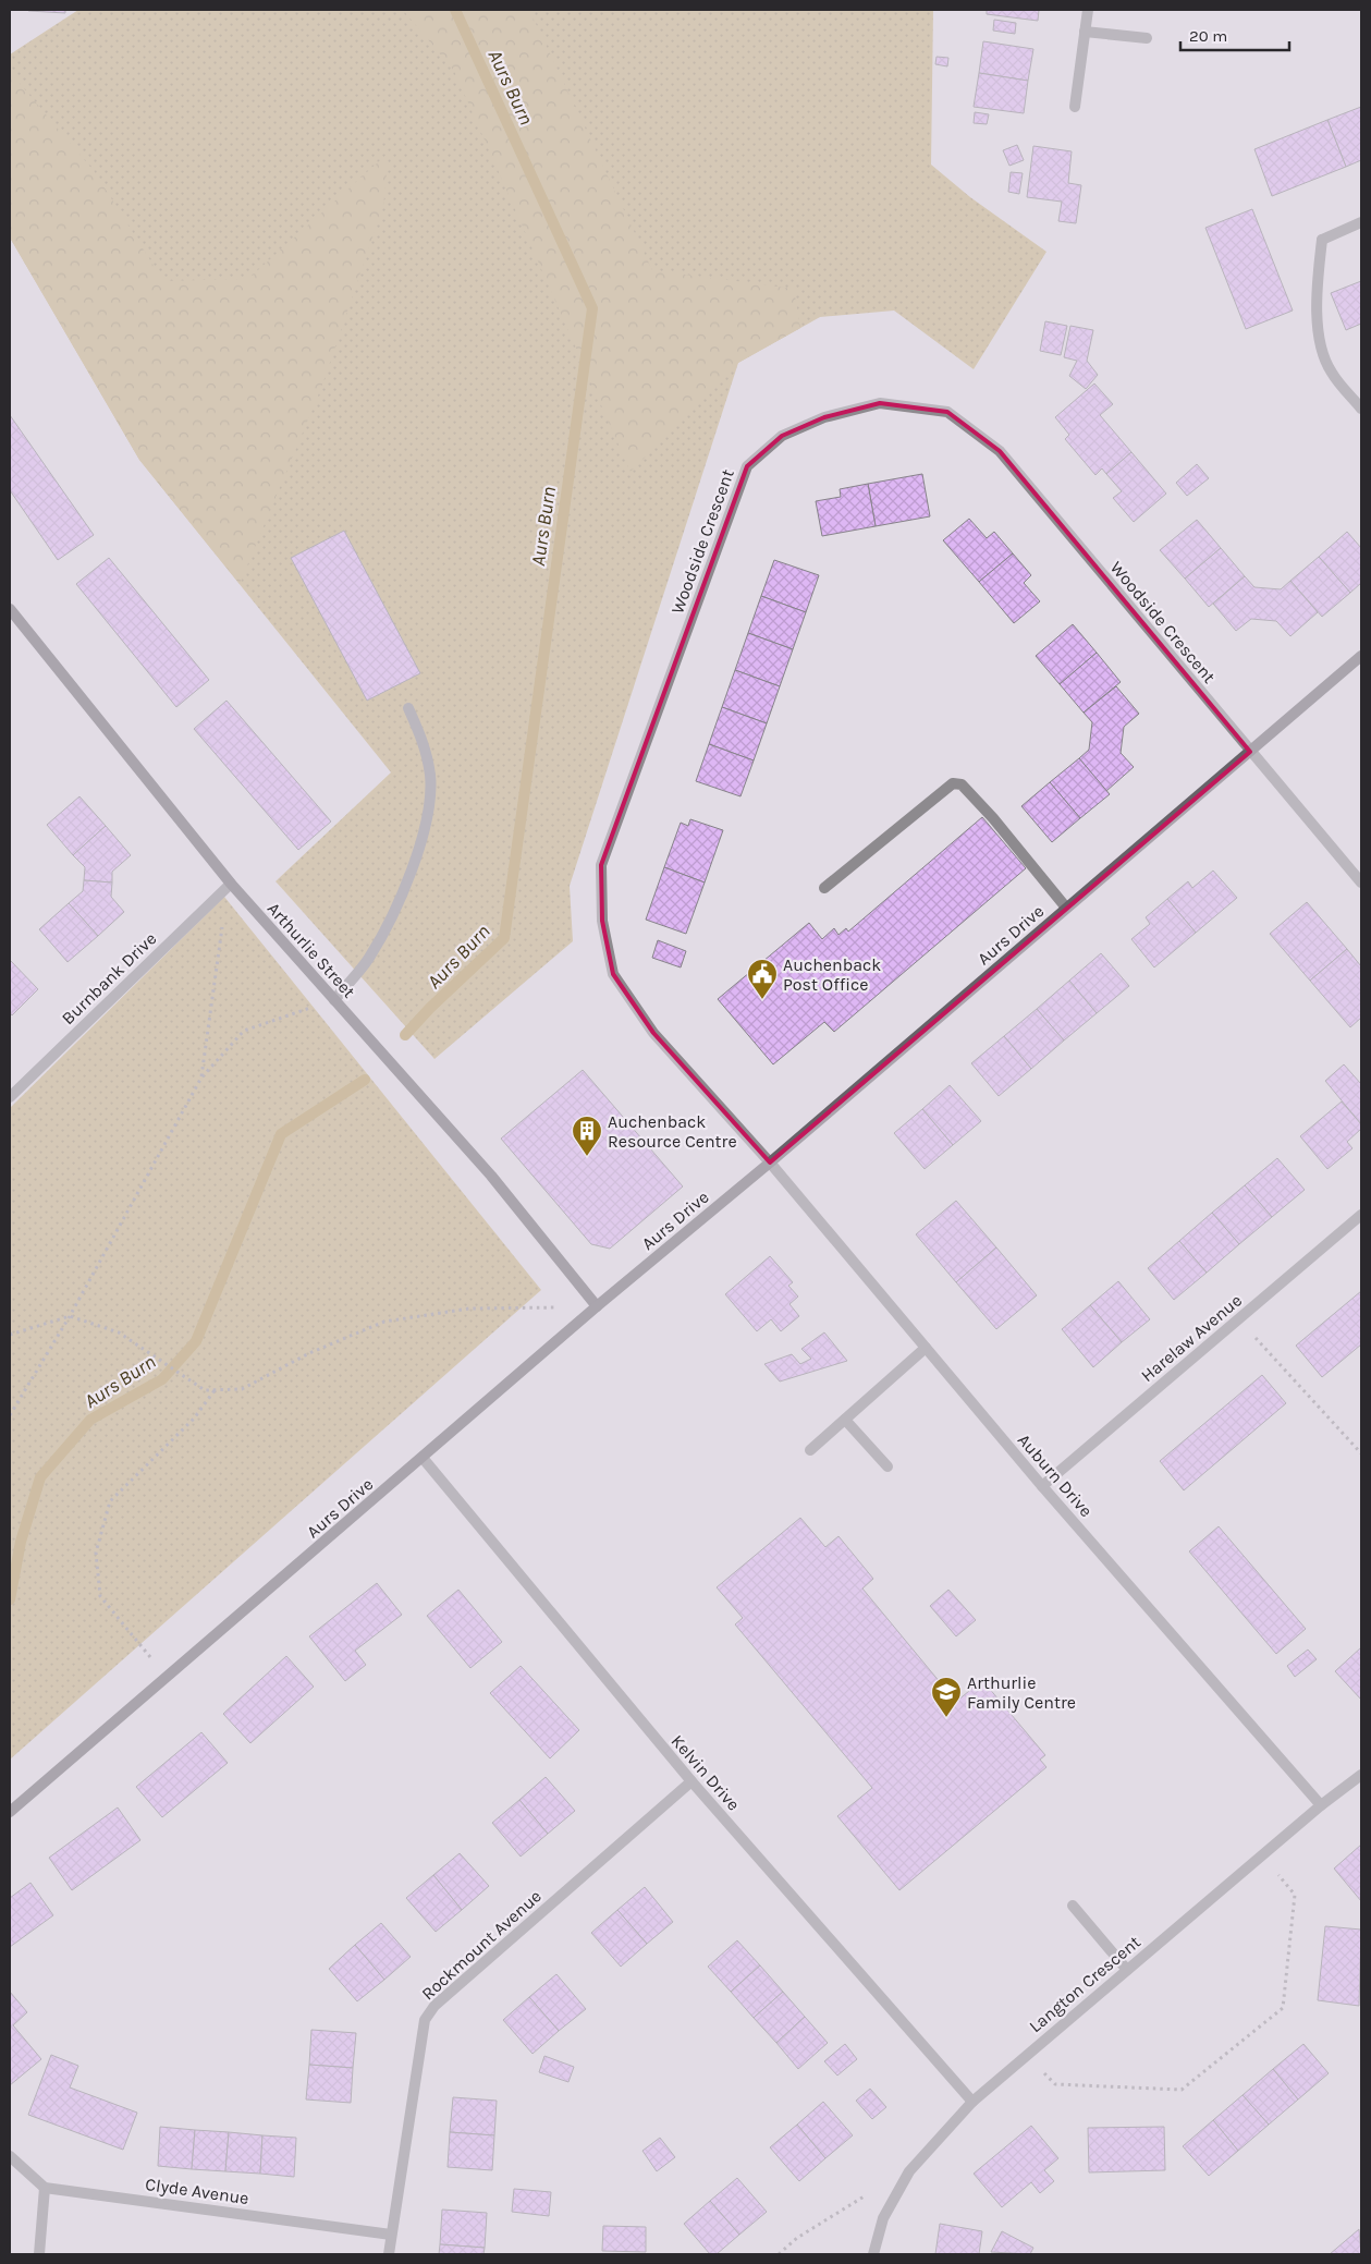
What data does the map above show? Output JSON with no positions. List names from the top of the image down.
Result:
{
  "streets": {
    "street": [
      "Woodside Crescent",
      "Aurs Drive",
      "Arthurlie Street",
      "Burnbank Drive",
      "Harelaw Avenue",
      "Auburn Drive",
      "Kelvin Drive",
      "Rockmount Avenue",
      "Langton Crescent",
      "Clyde Avenue"
    ]
  },
  "crossings": [
    ["Woodside Crescent", "Aurs Drive"],
    ["Woodside Crescent", "Auburn Drive"],
    ["Aurs Drive", "Arthurlie Street"],
    ["Aurs Drive", "Auburn Drive"],
    ["Aurs Drive", "Kelvin Drive"],
    ["Arthurlie Street", "Burnbank Drive"],
    ["Harelaw Avenue", "Auburn Drive"],
    ["Auburn Drive", "Langton Crescent"],
    ["Kelvin Drive", "Rockmount Avenue"],
    ["Kelvin Drive", "Langton Crescent"],
    ["Rockmount Avenue", "Clyde Avenue"]
  ],
  "water": ["Aurs Burn"],
  "places": {
    "public building": ["Auchenback Post Office"],
    "building": ["Auchenback Resource Centre"],
    "school or university": ["Arthurlie Family Centre"]
  },
  "scale_bar": "20 m"
}
